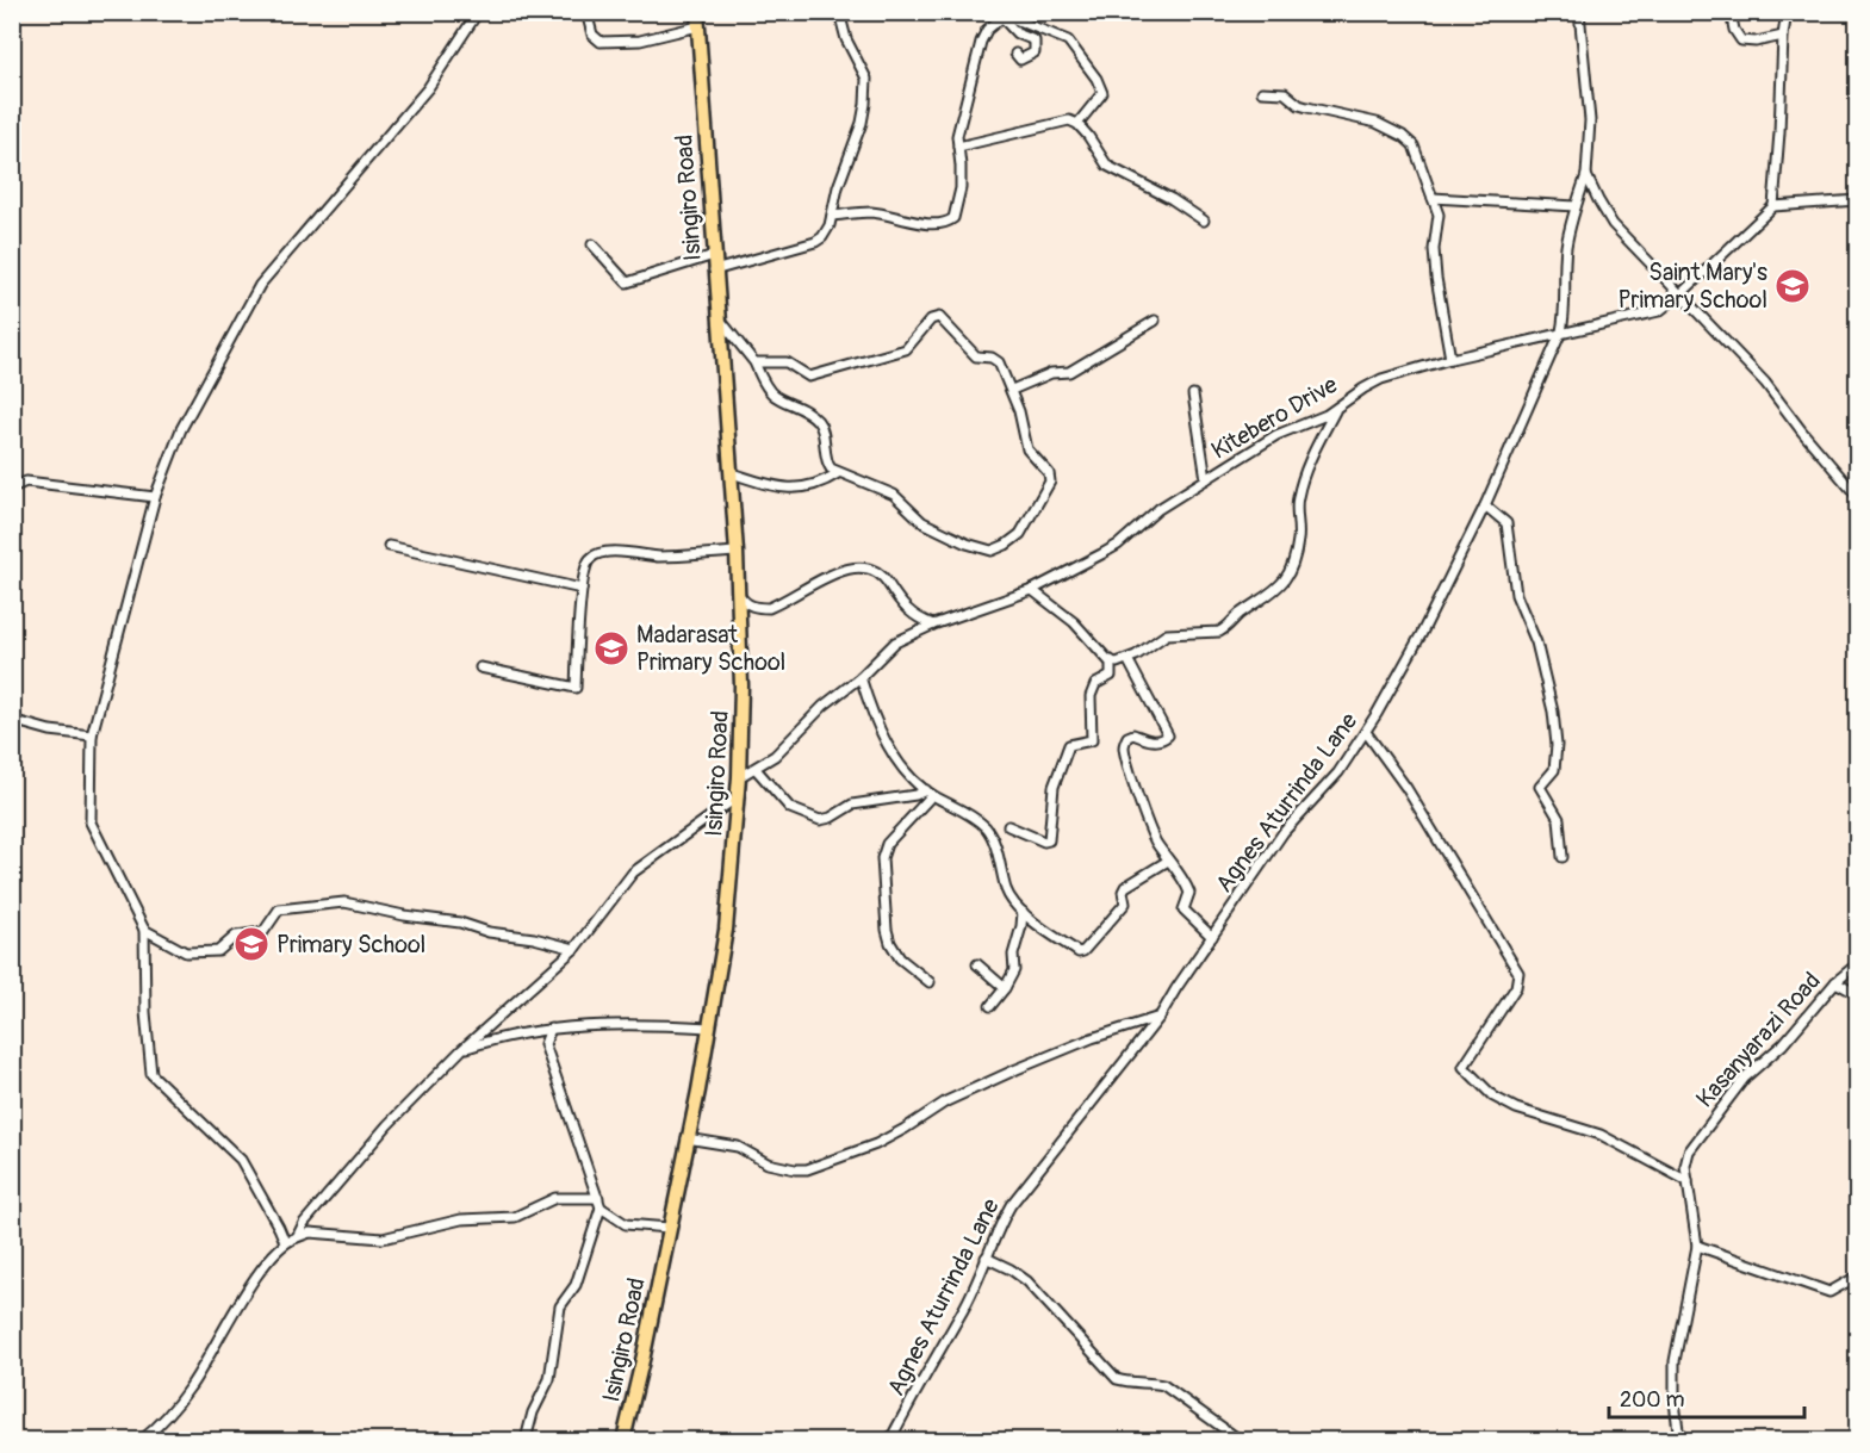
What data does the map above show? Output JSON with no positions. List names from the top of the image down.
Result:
{
  "streets": {
    "main road": ["Isingiro Road"],
    "street": ["Kitebero Drive", "Agnes Aturrinda Lane", "Kasanyarazi Road"]
  },
  "crossings": [
    ["Isingiro Road", "Kitebero Drive"],
    ["Kitebero Drive", "Agnes Aturrinda Lane"]
  ],
  "places": {
    "school or university": ["Saint Mary's Primary School", "Madarasat Primary School", "Primary School"]
  },
  "scale_bar": "200 m"
}
